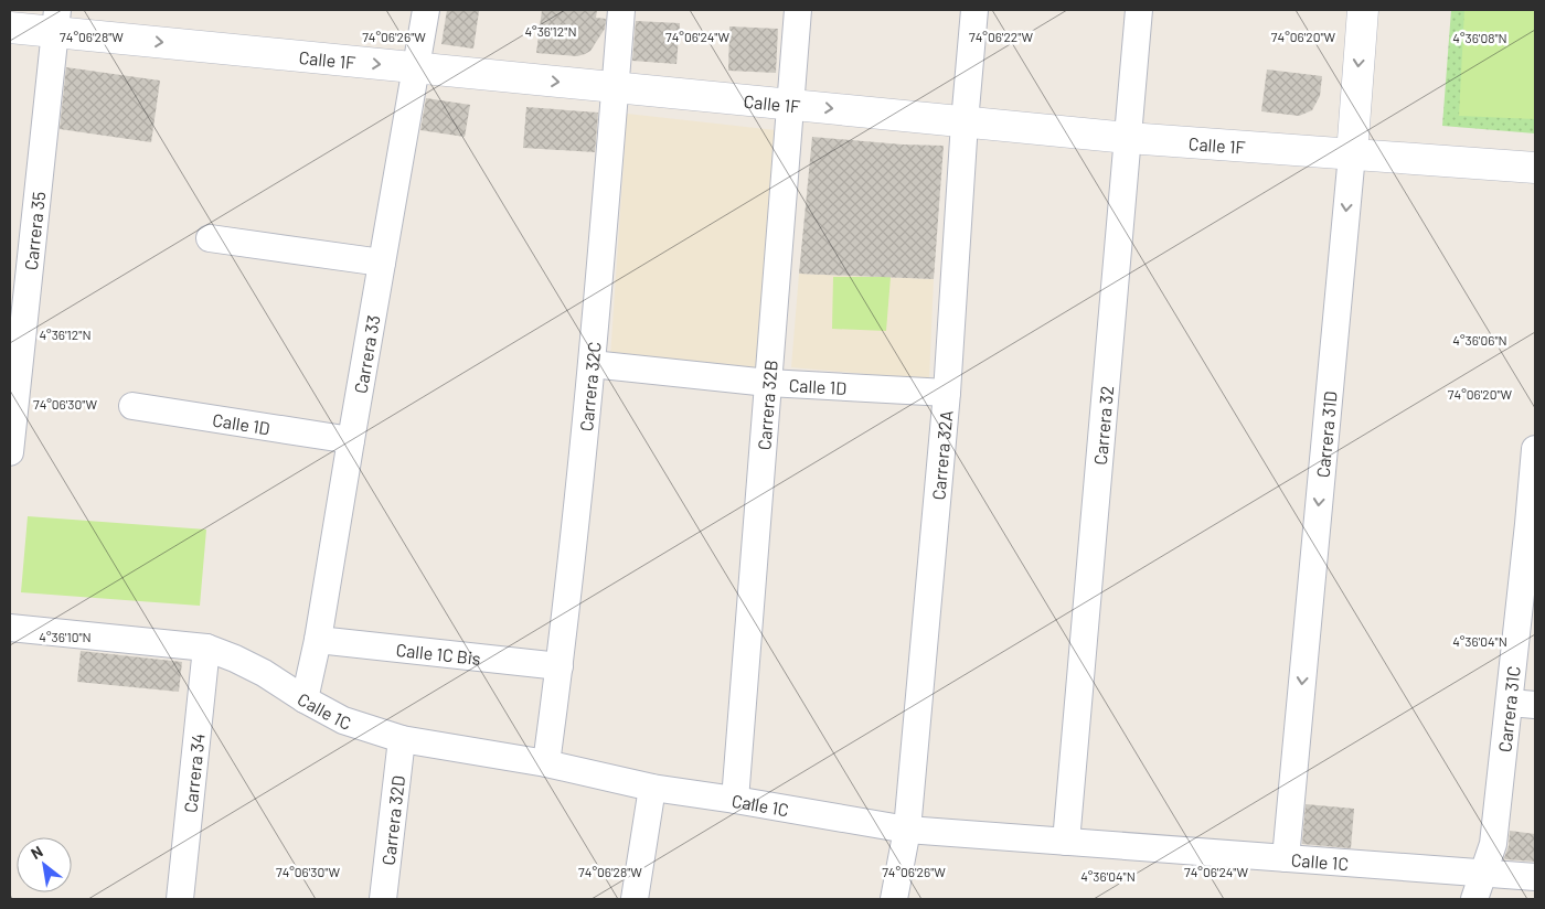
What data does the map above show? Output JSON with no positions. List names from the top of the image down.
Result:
{
  "streets": {
    "street": [
      "Calle 1F",
      "Carrera 35",
      "Carrera 33",
      "Calle 1D",
      "Carrera 32C",
      "Carrera 32B",
      "Carrera 32",
      "Carrera 31D",
      "Carrera 32A",
      "Calle 1C Bis",
      "Calle 1C",
      "Carrera 31C",
      "Carrera 34",
      "Carrera 32D"
    ]
  },
  "crossings": [
    ["Calle 1F", "Carrera 35"],
    ["Calle 1F", "Carrera 33"],
    ["Calle 1F", "Carrera 32C"],
    ["Calle 1F", "Carrera 32B"],
    ["Calle 1F", "Carrera 32"],
    ["Calle 1F", "Carrera 31D"],
    ["Calle 1F", "Carrera 32A"],
    ["Carrera 33", "Calle 1D"],
    ["Carrera 33", "Calle 1C Bis"],
    ["Carrera 33", "Calle 1C"],
    ["Calle 1D", "Carrera 32C"],
    ["Calle 1D", "Carrera 32B"],
    ["Calle 1D", "Carrera 32A"],
    ["Carrera 32C", "Calle 1C Bis"],
    ["Carrera 32C", "Calle 1C"],
    ["Carrera 32B", "Calle 1C"],
    ["Carrera 32", "Calle 1C"],
    ["Carrera 31D", "Calle 1C"],
    ["Carrera 32A", "Calle 1C"],
    ["Calle 1C", "Carrera 31C"],
    ["Calle 1C", "Carrera 34"],
    ["Calle 1C", "Carrera 32D"]
  ],
  "one_way": ["Calle 1F", "Carrera 31D"],
  "north": "top left",
  "coordinates": [
    "4°36'12\"N",
    "74°06'28\"W",
    "74°06'26\"W",
    "74°06'24\"W",
    "74°06'22\"W",
    "74°06'20\"W",
    "4°36'08\"N",
    "4°36'06\"N",
    "74°06'30\"W",
    "4°36'10\"N",
    "4°36'04\"N"
  ]
}
